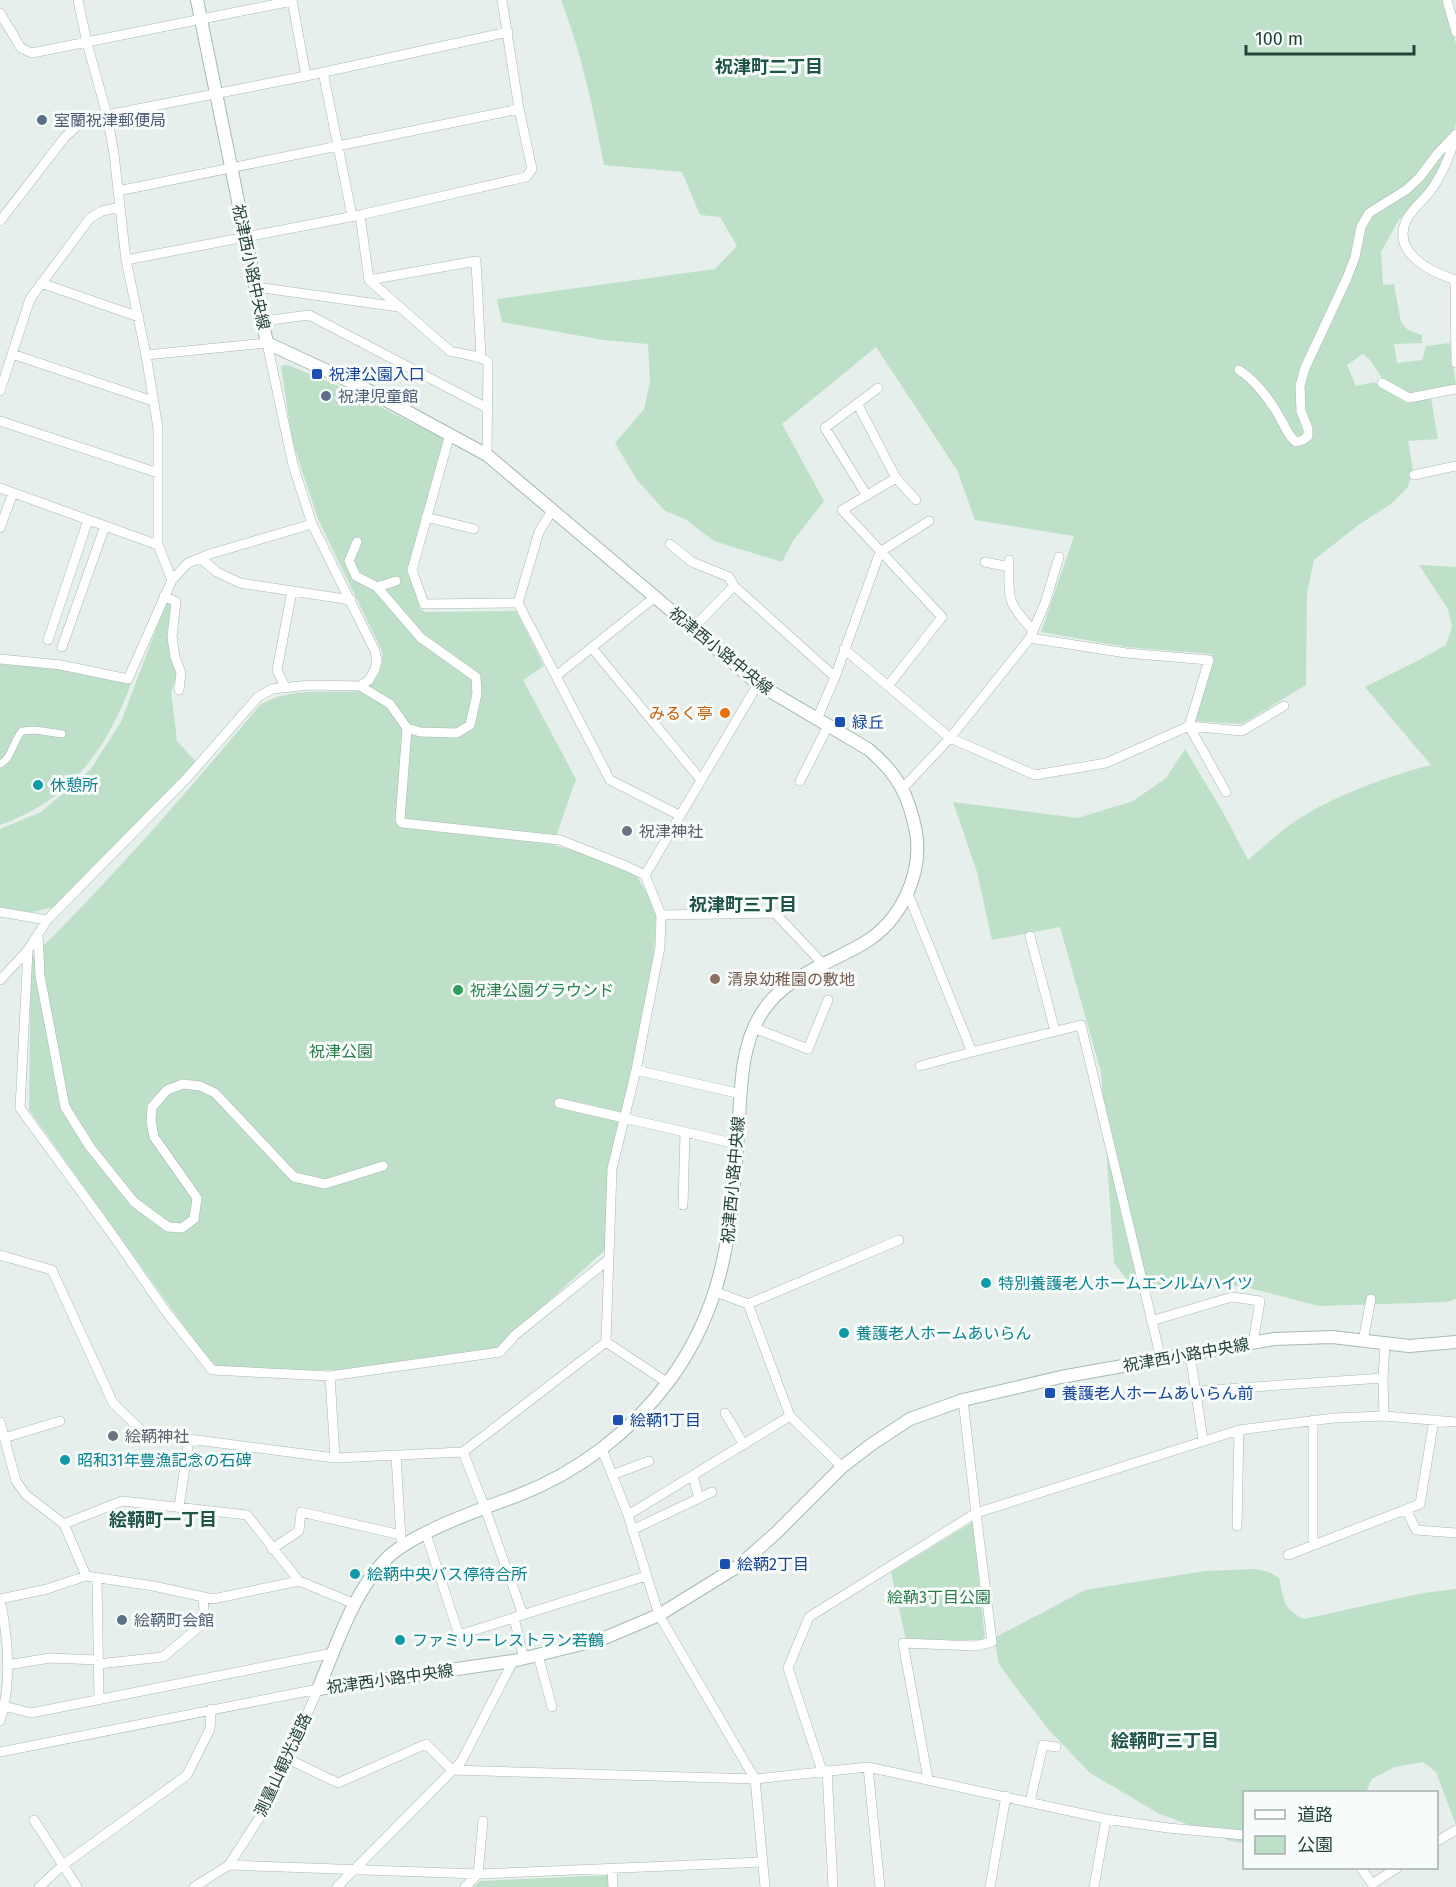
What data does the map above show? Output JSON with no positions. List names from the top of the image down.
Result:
{
  "streets": {
    "main road": ["祝津西小路中央線"],
    "street": ["測量山観光道路"]
  },
  "crossings": [
    ["祝津西小路中央線", "測量山観光道路"]
  ],
  "districts": [
    "祝津町二丁目",
    "祝津町三丁目",
    "絵鞆町一丁目",
    "絵鞆町三丁目"
  ],
  "parks": ["祝津公園", "絵靹3丁目公園"],
  "places": {
    "other": [
      "室蘭祝津郵便局",
      "祝津児童館",
      "みるく亭",
      "休憩所",
      "祝津神社",
      "清泉幼稚園の敷地",
      "祝津公園グラウンド",
      "特別養護老人ホームエンルムハイツ",
      "養護老人ホームあいらん",
      "絵鞆神社",
      "昭和31年豊漁記念の石碑",
      "絵鞆中央バス停待合所",
      "絵鞆町会館",
      "ファミリーレストラン若鶴"
    ],
    "transit": [
      "祝津公園入口",
      "緑丘",
      "養護老人ホームあいらん前",
      "絵鞆1丁目",
      "絵鞆2丁目"
    ]
  },
  "legend": ["道路", "公園"],
  "scale_bar": "100 m"
}
